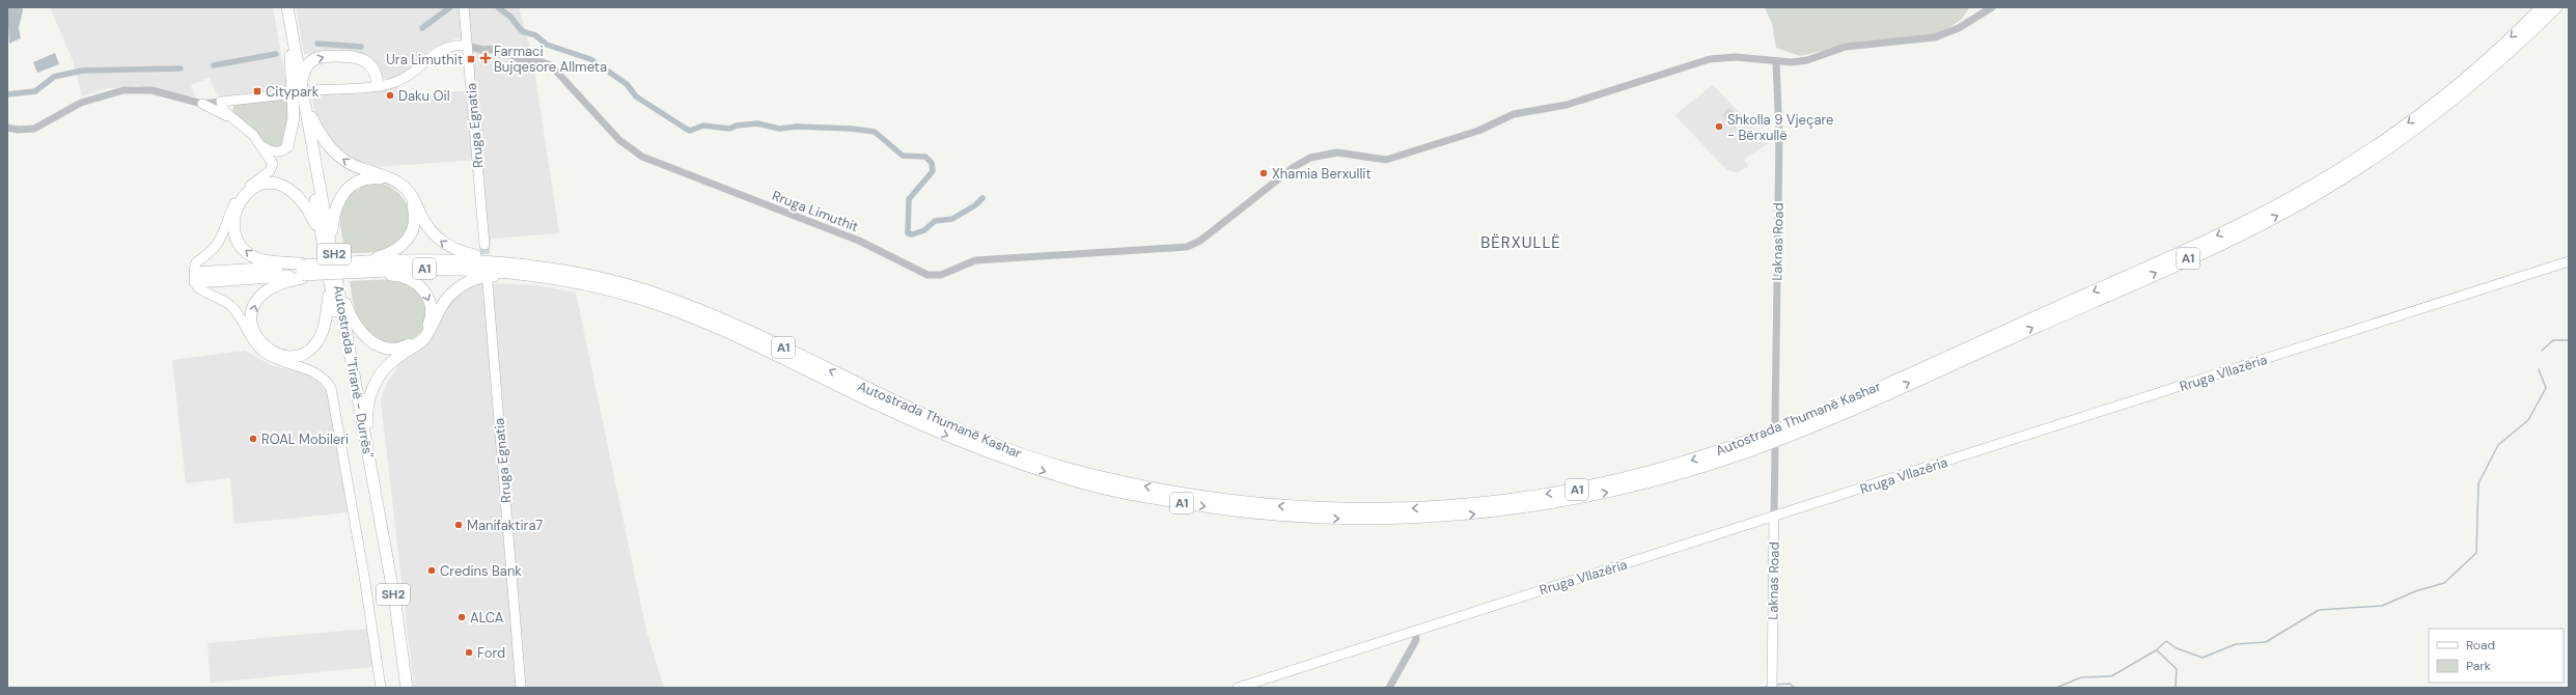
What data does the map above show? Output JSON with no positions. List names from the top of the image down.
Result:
{
  "streets": {
    "highway": [
      "SH2",
      "A1",
      "Autostrada \"Tiranë - Durrës\"",
      "Autostrada Thumanë Kashar"
    ],
    "main road": ["Rruga Egnatia", "Laknas Road", "Rruga Vllazëria"],
    "street": ["Rruga Limuthit"]
  },
  "crossings": [
    ["Rruga Egnatia", "Rruga Limuthit"],
    ["Rruga Limuthit", "Laknas Road"],
    ["Laknas Road", "Rruga Vllazëria"],
    ["Autostrada \"Tiranë - Durrës\"", "Autostrada Thumanë Kashar"]
  ],
  "districts": ["BËRXULLË"],
  "places": {
    "health": ["Farmaci Bujqesore Allmeta"],
    "transit": ["Ura Limuthit", "Citypark"],
    "other": [
      "Daku Oil",
      "Shkolla 9 Vjeçare - Bërxullë",
      "Xhamia Berxullit",
      "ROAL Mobileri",
      "Manifaktira7",
      "Credins Bank",
      "ALCA",
      "Ford"
    ]
  },
  "legend": ["Road", "Park"]
}
